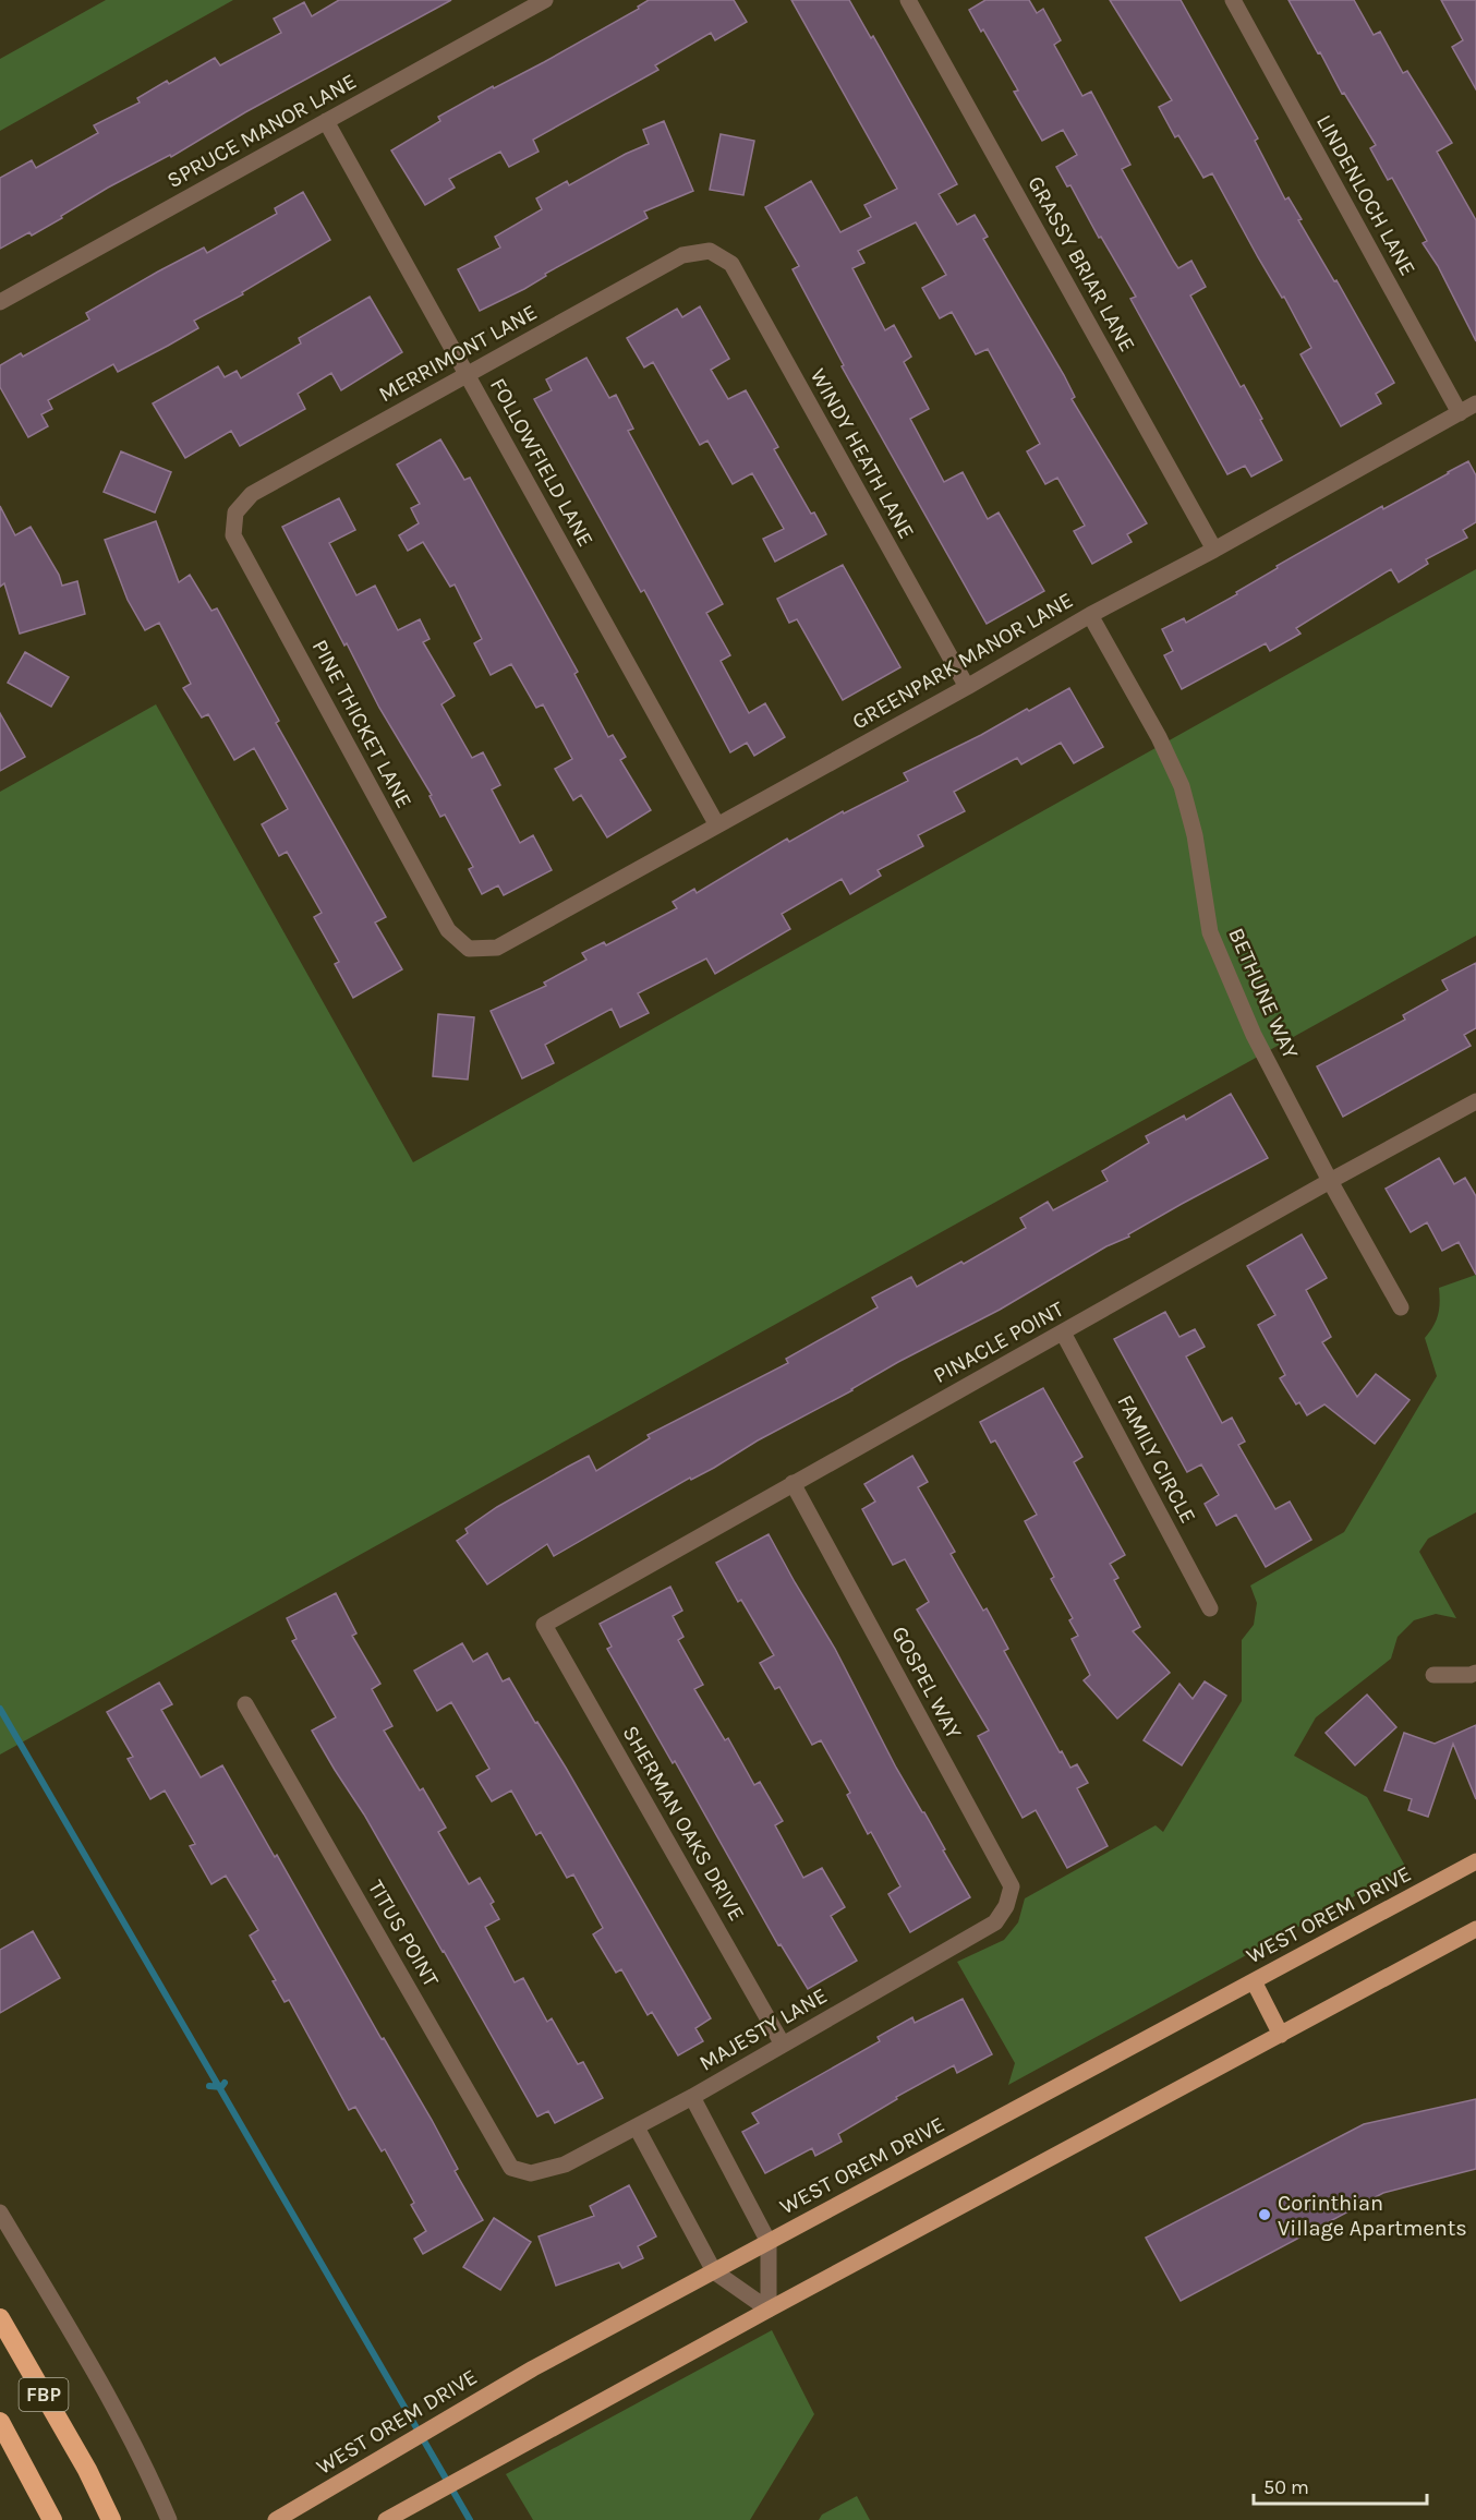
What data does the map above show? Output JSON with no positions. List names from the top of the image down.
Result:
{
  "streets": {
    "highway": ["FBP"],
    "main road": ["WEST OREM DRIVE"],
    "street": [
      "SPRUCE MANOR LANE",
      "LINDENLOCH LANE",
      "GRASSY BRIAR LANE",
      "MERRIMONT LANE",
      "WINDY HEATH LANE",
      "FOLLOWFIELD LANE",
      "GREENPARK MANOR LANE",
      "PINE THICKET LANE",
      "BETHUNE WAY",
      "PINACLE POINT",
      "FAMILY CIRCLE",
      "GOSPEL WAY",
      "SHERMAN OAKS DRIVE",
      "TITUS POINT",
      "MAJESTY LANE"
    ]
  },
  "crossings": [
    ["SPRUCE MANOR LANE", "FOLLOWFIELD LANE"],
    ["LINDENLOCH LANE", "GREENPARK MANOR LANE"],
    ["GRASSY BRIAR LANE", "GREENPARK MANOR LANE"],
    ["MERRIMONT LANE", "WINDY HEATH LANE"],
    ["MERRIMONT LANE", "FOLLOWFIELD LANE"],
    ["MERRIMONT LANE", "PINE THICKET LANE"],
    ["WINDY HEATH LANE", "GREENPARK MANOR LANE"],
    ["FOLLOWFIELD LANE", "GREENPARK MANOR LANE"],
    ["GREENPARK MANOR LANE", "PINE THICKET LANE"],
    ["GREENPARK MANOR LANE", "BETHUNE WAY"],
    ["BETHUNE WAY", "PINACLE POINT"],
    ["PINACLE POINT", "FAMILY CIRCLE"],
    ["PINACLE POINT", "GOSPEL WAY"],
    ["PINACLE POINT", "SHERMAN OAKS DRIVE"],
    ["GOSPEL WAY", "MAJESTY LANE"],
    ["SHERMAN OAKS DRIVE", "MAJESTY LANE"],
    ["TITUS POINT", "MAJESTY LANE"]
  ],
  "places": ["Corinthian Village Apartments"],
  "scale_bar": "50 m"
}
